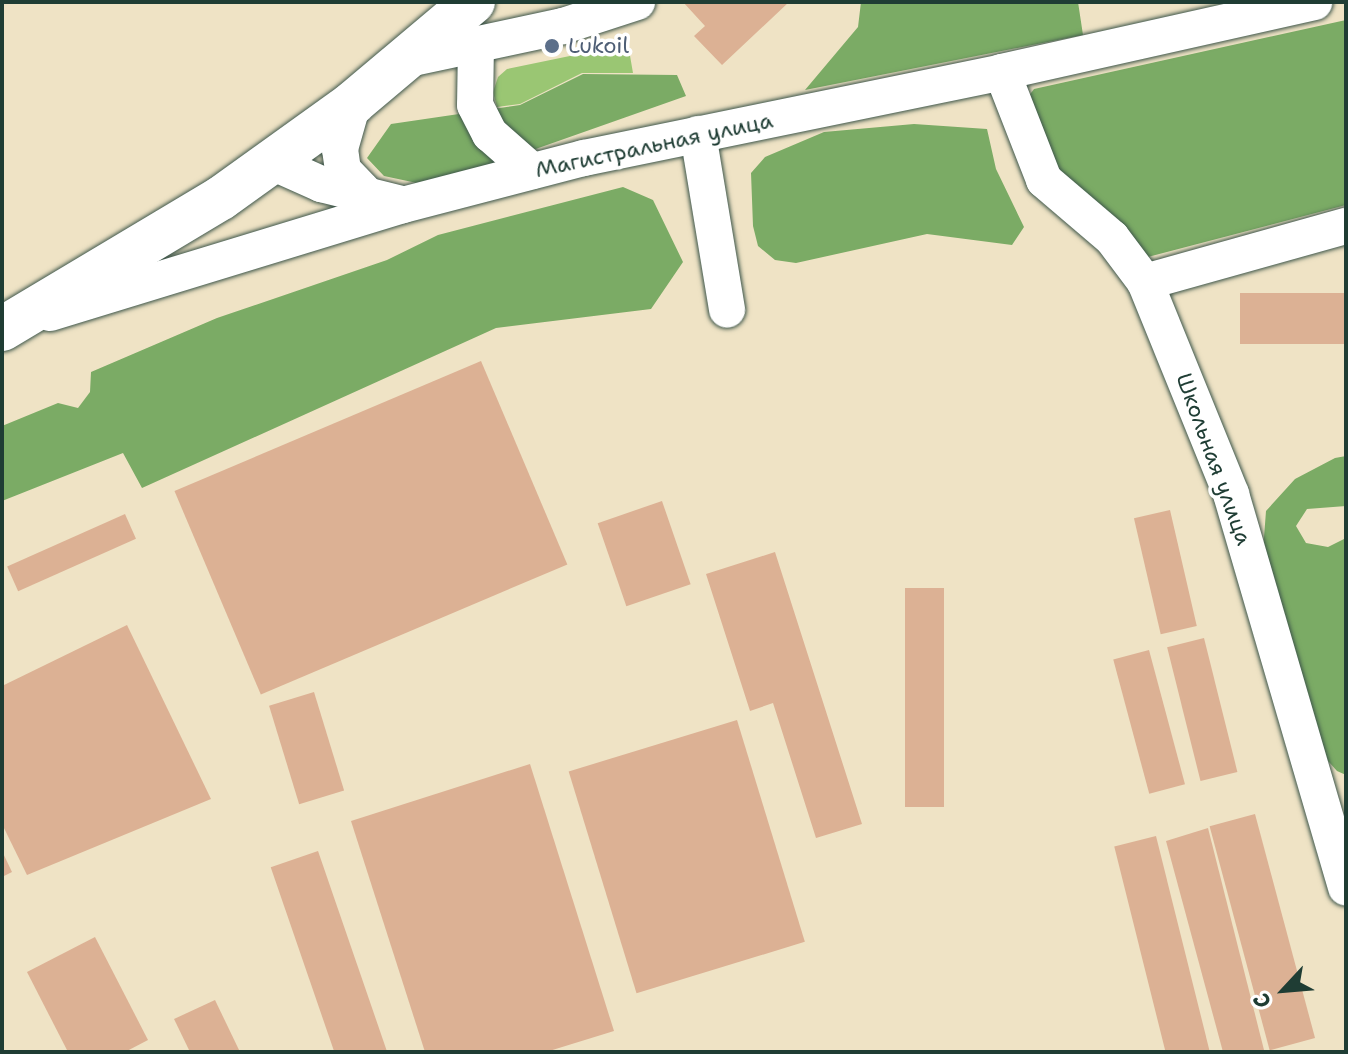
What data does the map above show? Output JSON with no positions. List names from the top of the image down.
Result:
{
  "streets": {
    "street": ["Магистральная улица", "Школьная улица"]
  },
  "crossings": [
    ["Магистральная улица", "Школьная улица"]
  ],
  "places": ["Lukoil"],
  "north": "bottom left"
}
